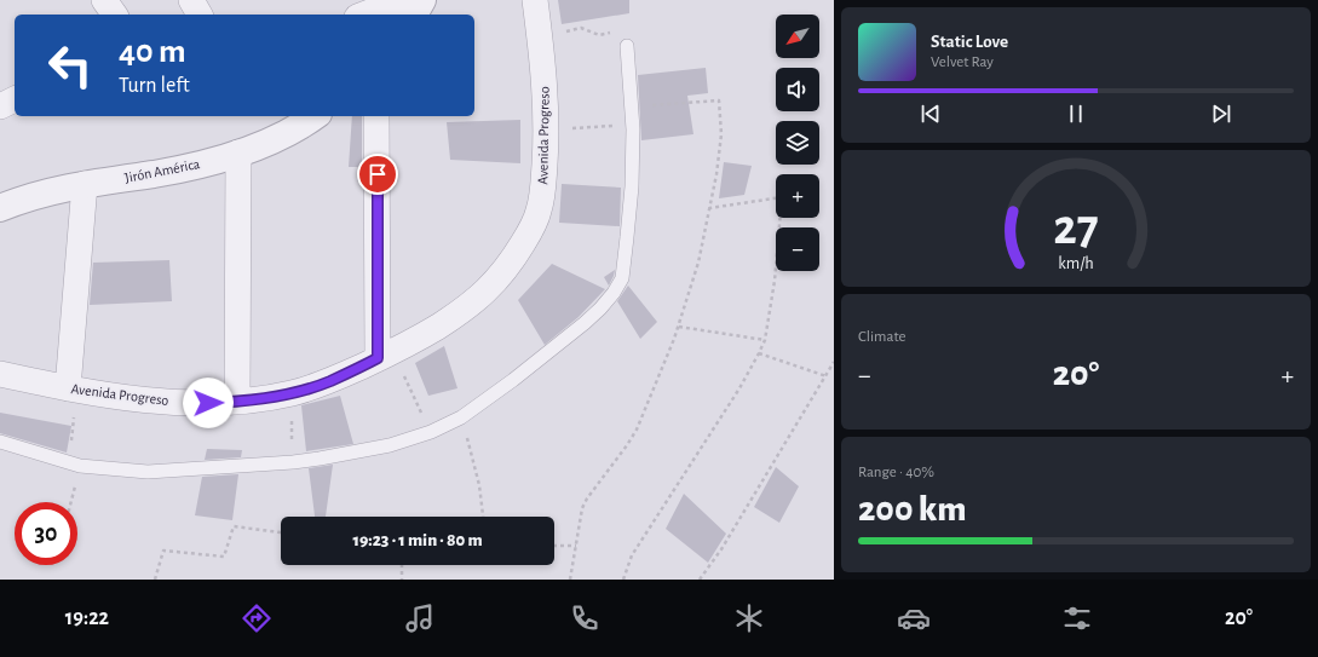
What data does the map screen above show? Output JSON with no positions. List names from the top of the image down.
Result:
{
  "streets": {
    "street": ["Avenida Progreso", "Jirón América"]
  },
  "north": "bottom left",
  "page": {
    "map_buttons": ["+", "−"],
    "turn": ["40 m", "Turn left"],
    "song": ["Static Love", "Velvet Ray"],
    "tile": [
      "Climate",
      ["Range · 40%", "200 km"]
    ],
    "heat": ["−", "20°", "+"],
    "limit": "30",
    "trip": "19:23 · 1 min · 80 m",
    "tabs": ["19:22", "20°"],
    "gauge": ["27", "km/h"]
  }
}
